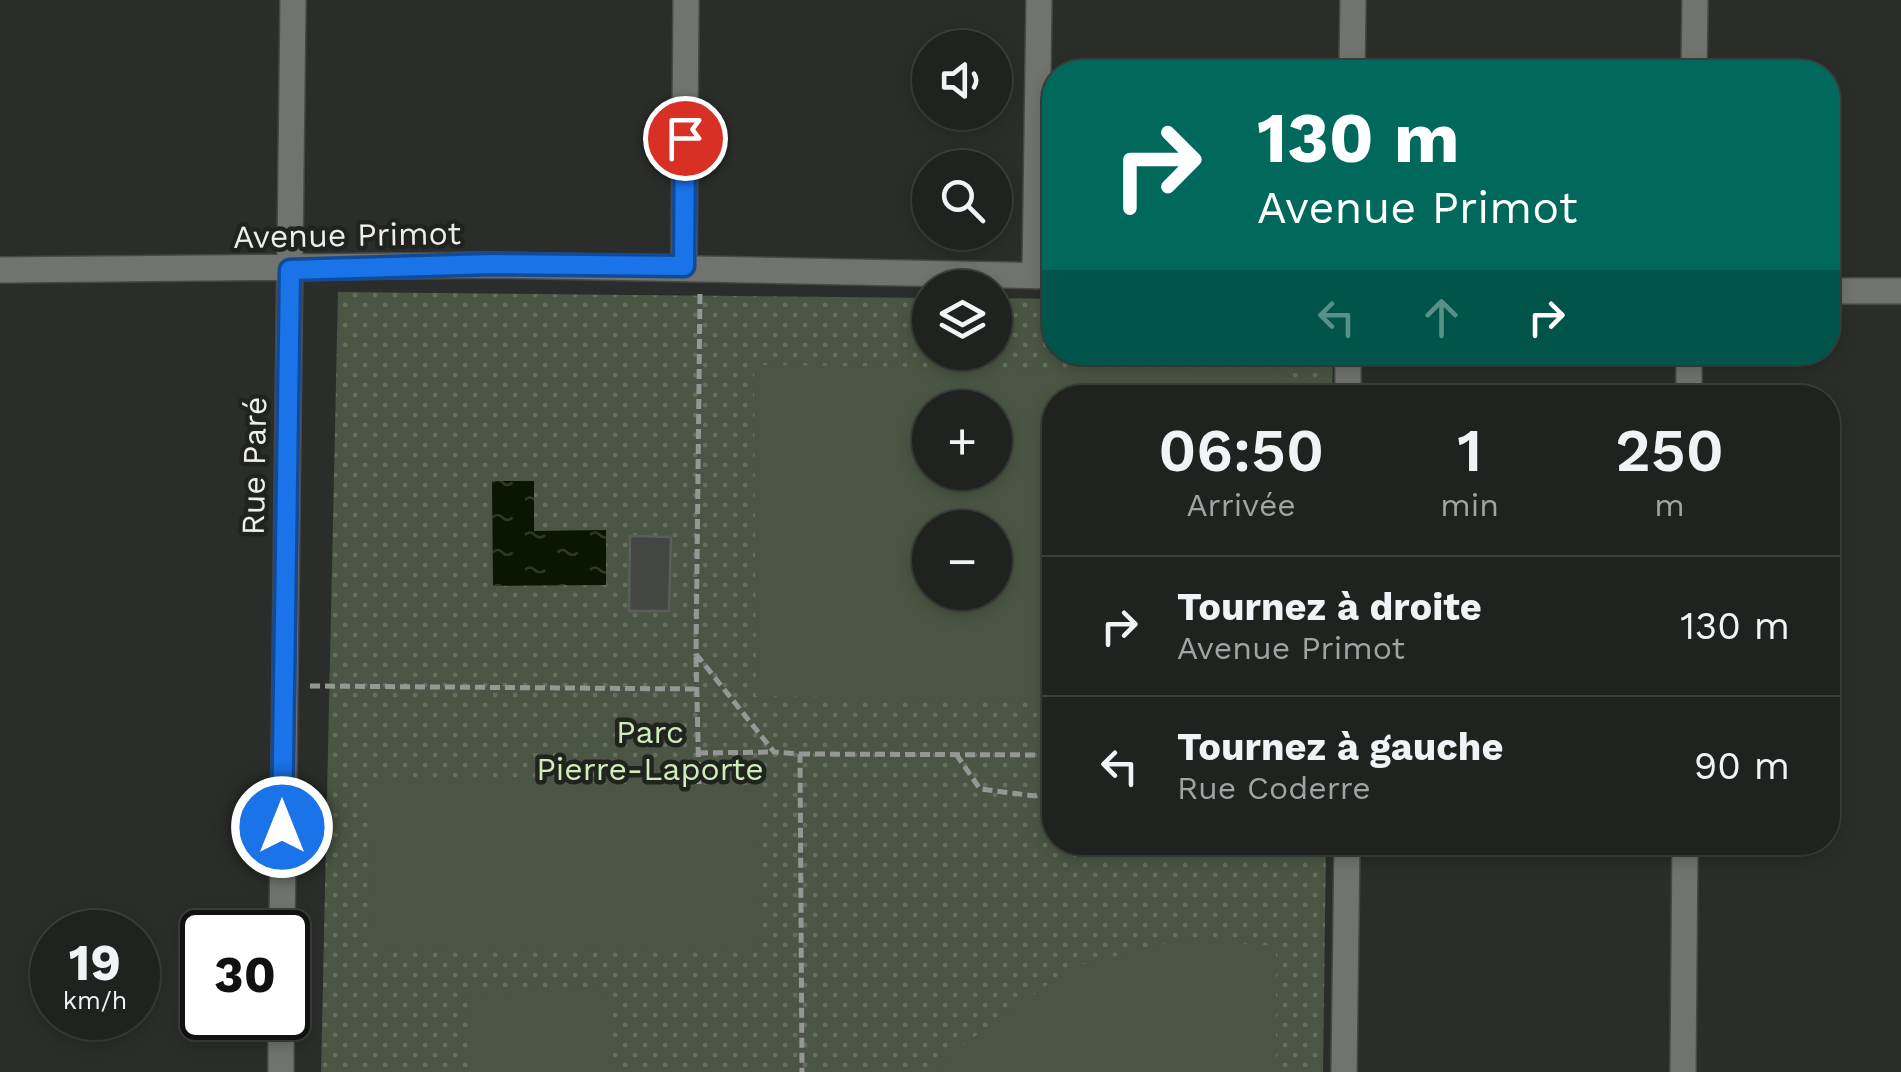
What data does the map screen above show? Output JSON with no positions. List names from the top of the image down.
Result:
{
  "streets": {
    "street": ["Avenue Primot", "Rue Paré"]
  },
  "crossings": [
    ["Avenue Primot", "Rue Paré"]
  ],
  "parks": ["Parc Pierre-Laporte"],
  "page": {
    "map_buttons": ["+", "−"],
    "turn": ["130 m", "Avenue Primot"],
    "eta": [
      "06:50",
      "Arrivée",
      "1",
      "min",
      "250",
      "m"
    ],
    "list": [
      {
        "name": "Tournez à droite",
        "note": "Avenue Primot",
        "value": "130 m"
      },
      {
        "name": "Tournez à gauche",
        "note": "Rue Coderre",
        "value": "90 m"
      }
    ],
    "speed": "19 km/h",
    "limit": "30"
  }
}
